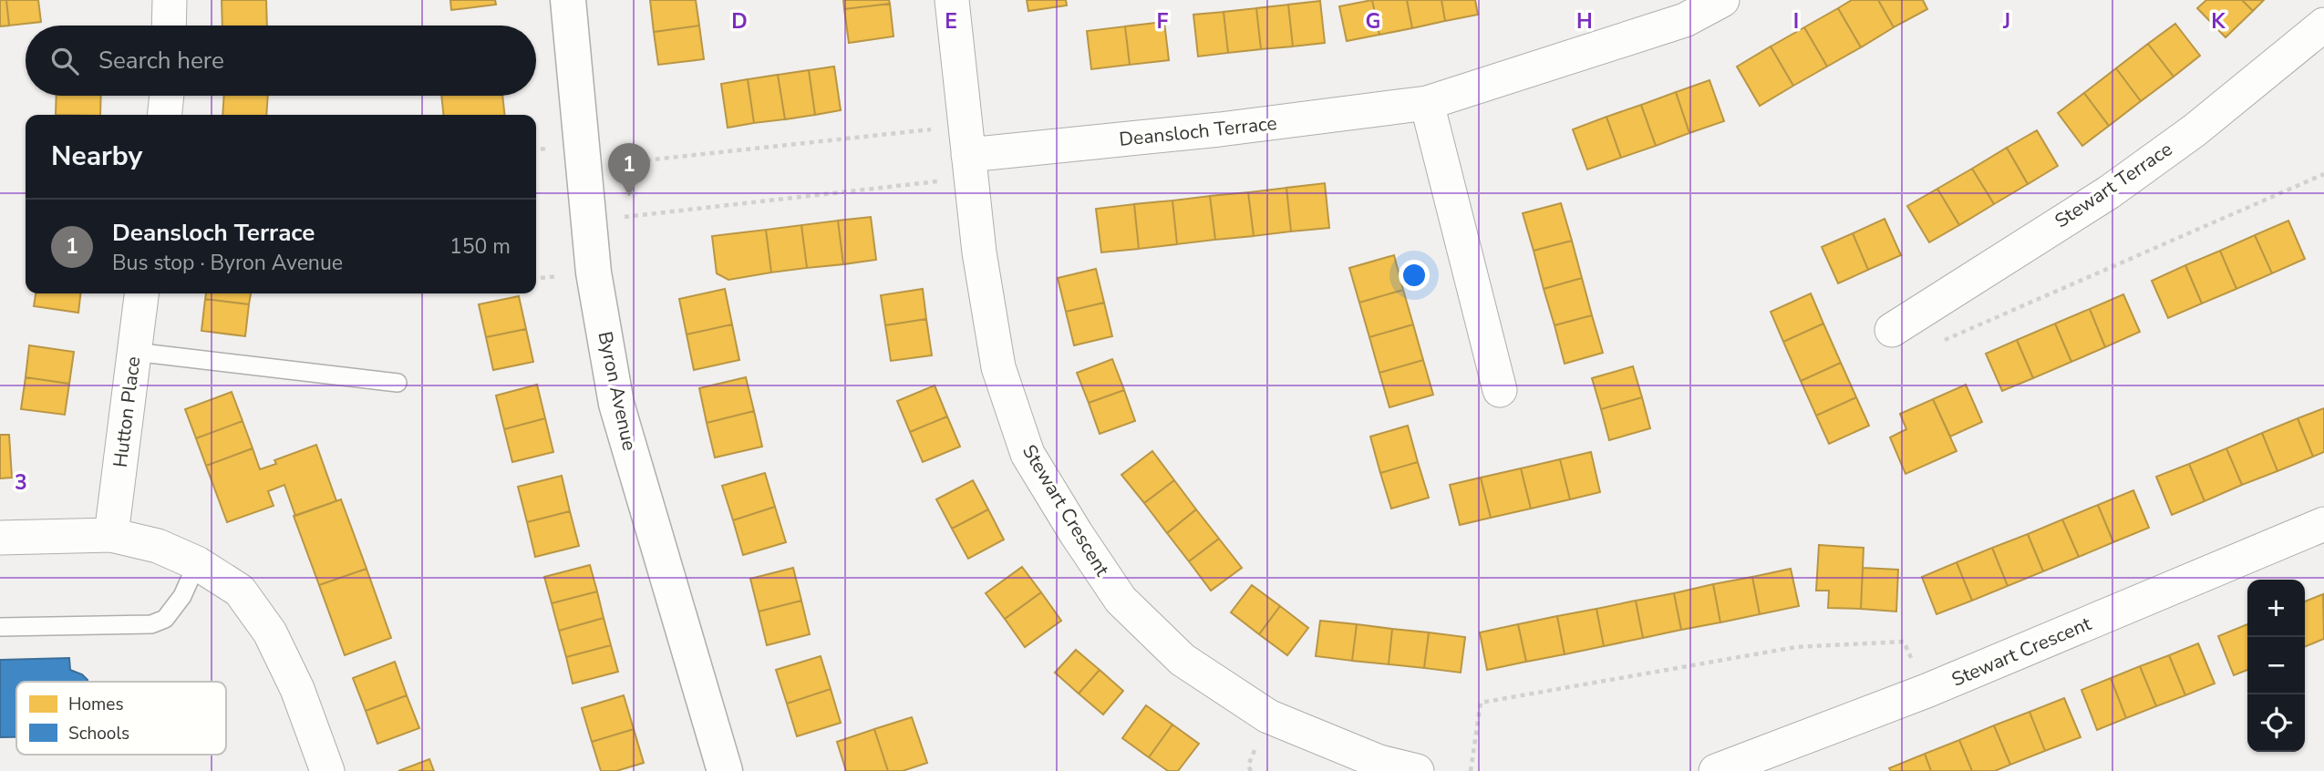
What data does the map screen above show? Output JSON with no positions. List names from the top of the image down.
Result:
{
  "streets": {
    "street": [
      "Deansloch Terrace",
      "Stewart Terrace",
      "Byron Avenue",
      "Hutton Place",
      "Stewart Crescent"
    ]
  },
  "crossings": [
    ["Deansloch Terrace", "Stewart Crescent"]
  ],
  "legend": ["Homes", "Schools"],
  "page": {
    "search": "Search here",
    "heading": "Nearby",
    "pins": "1",
    "list": [
      {
        "mark": "1",
        "name": "Deansloch Terrace",
        "note": "Bus stop · Byron Avenue",
        "value": "150 m"
      }
    ],
    "map_buttons": ["+", "−"]
  },
  "grid": {
    "columns": [
      "D",
      "E",
      "F",
      "G",
      "H",
      "I",
      "J",
      "K"
    ],
    "rows": ["3"]
  }
}
